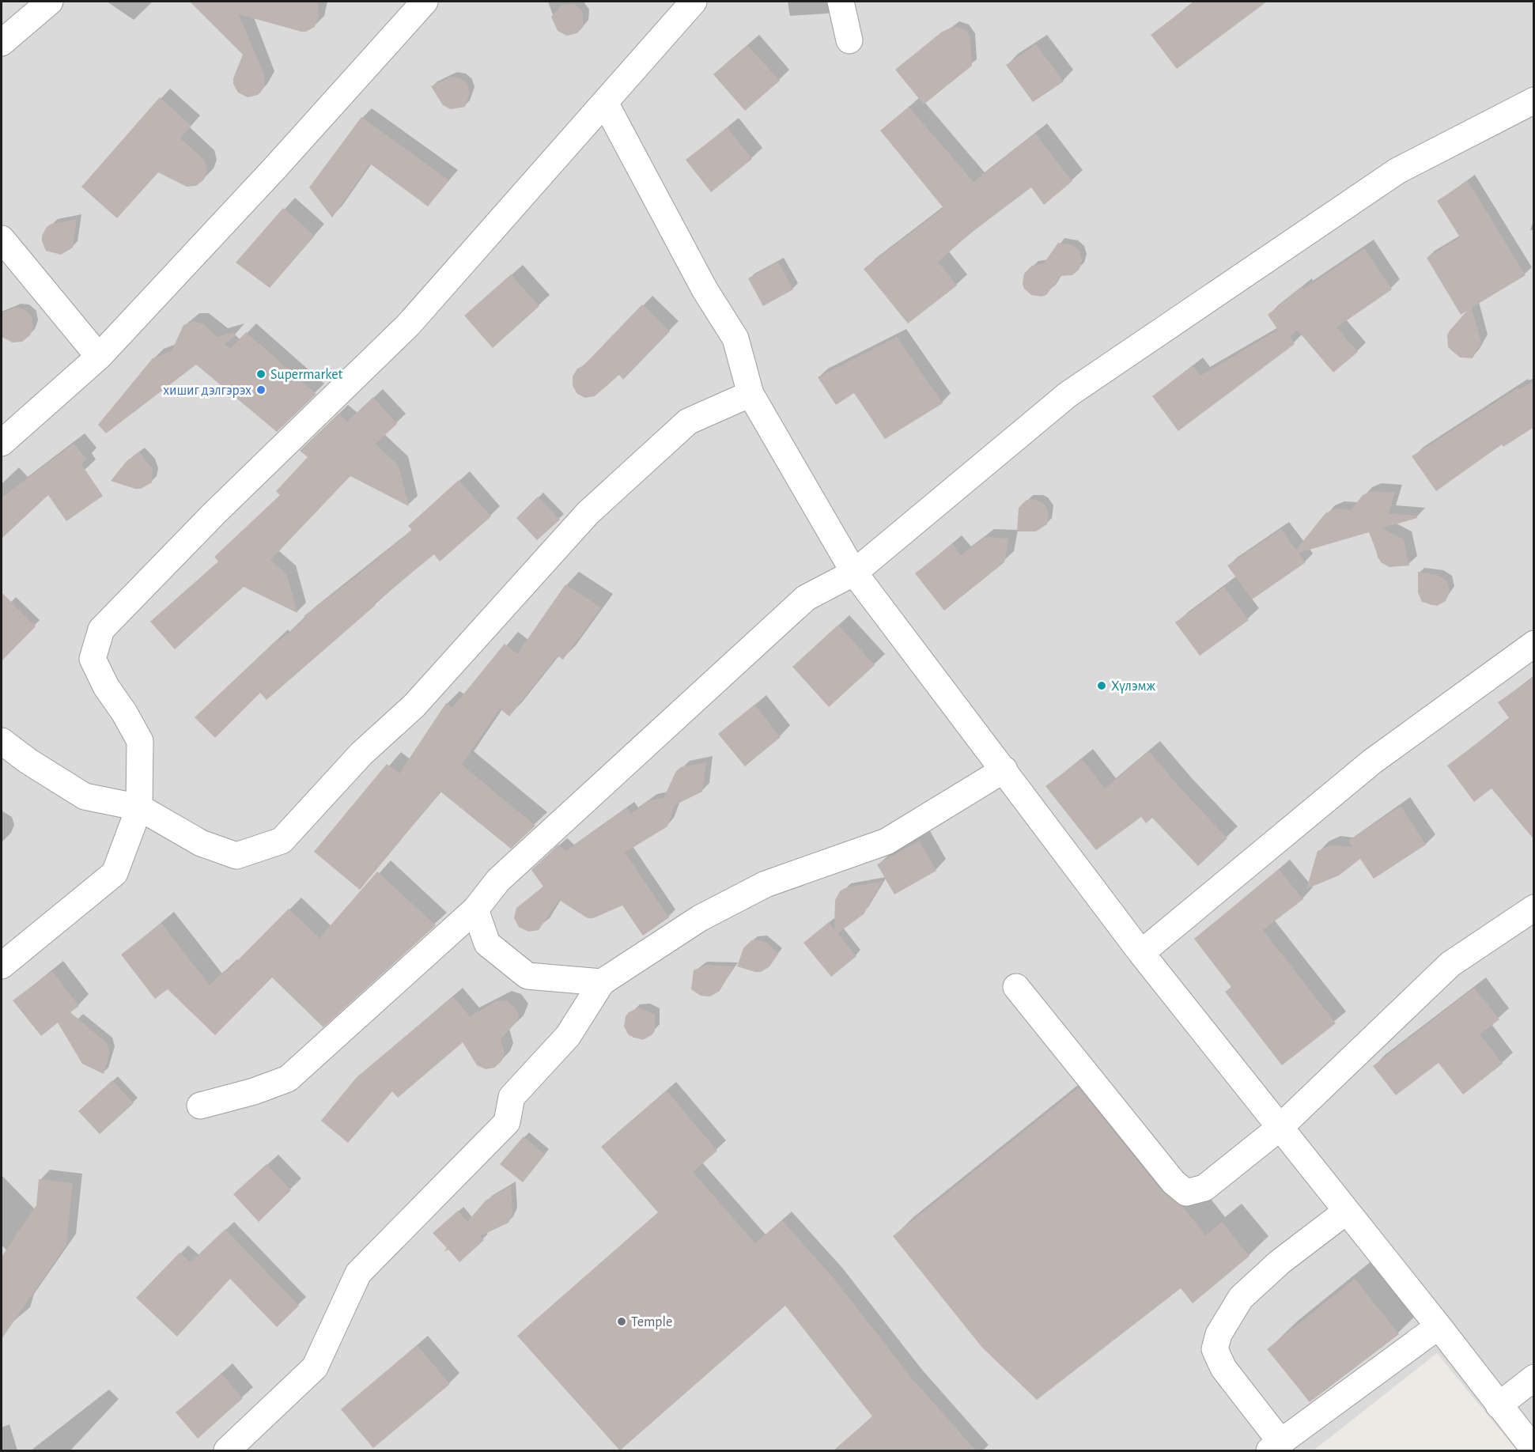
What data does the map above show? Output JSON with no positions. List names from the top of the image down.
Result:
{
  "places": [
    "Supermarket",
    "хишиг дэлгэрэх",
    "Хүлэмж",
    "Temple"
  ]
}
